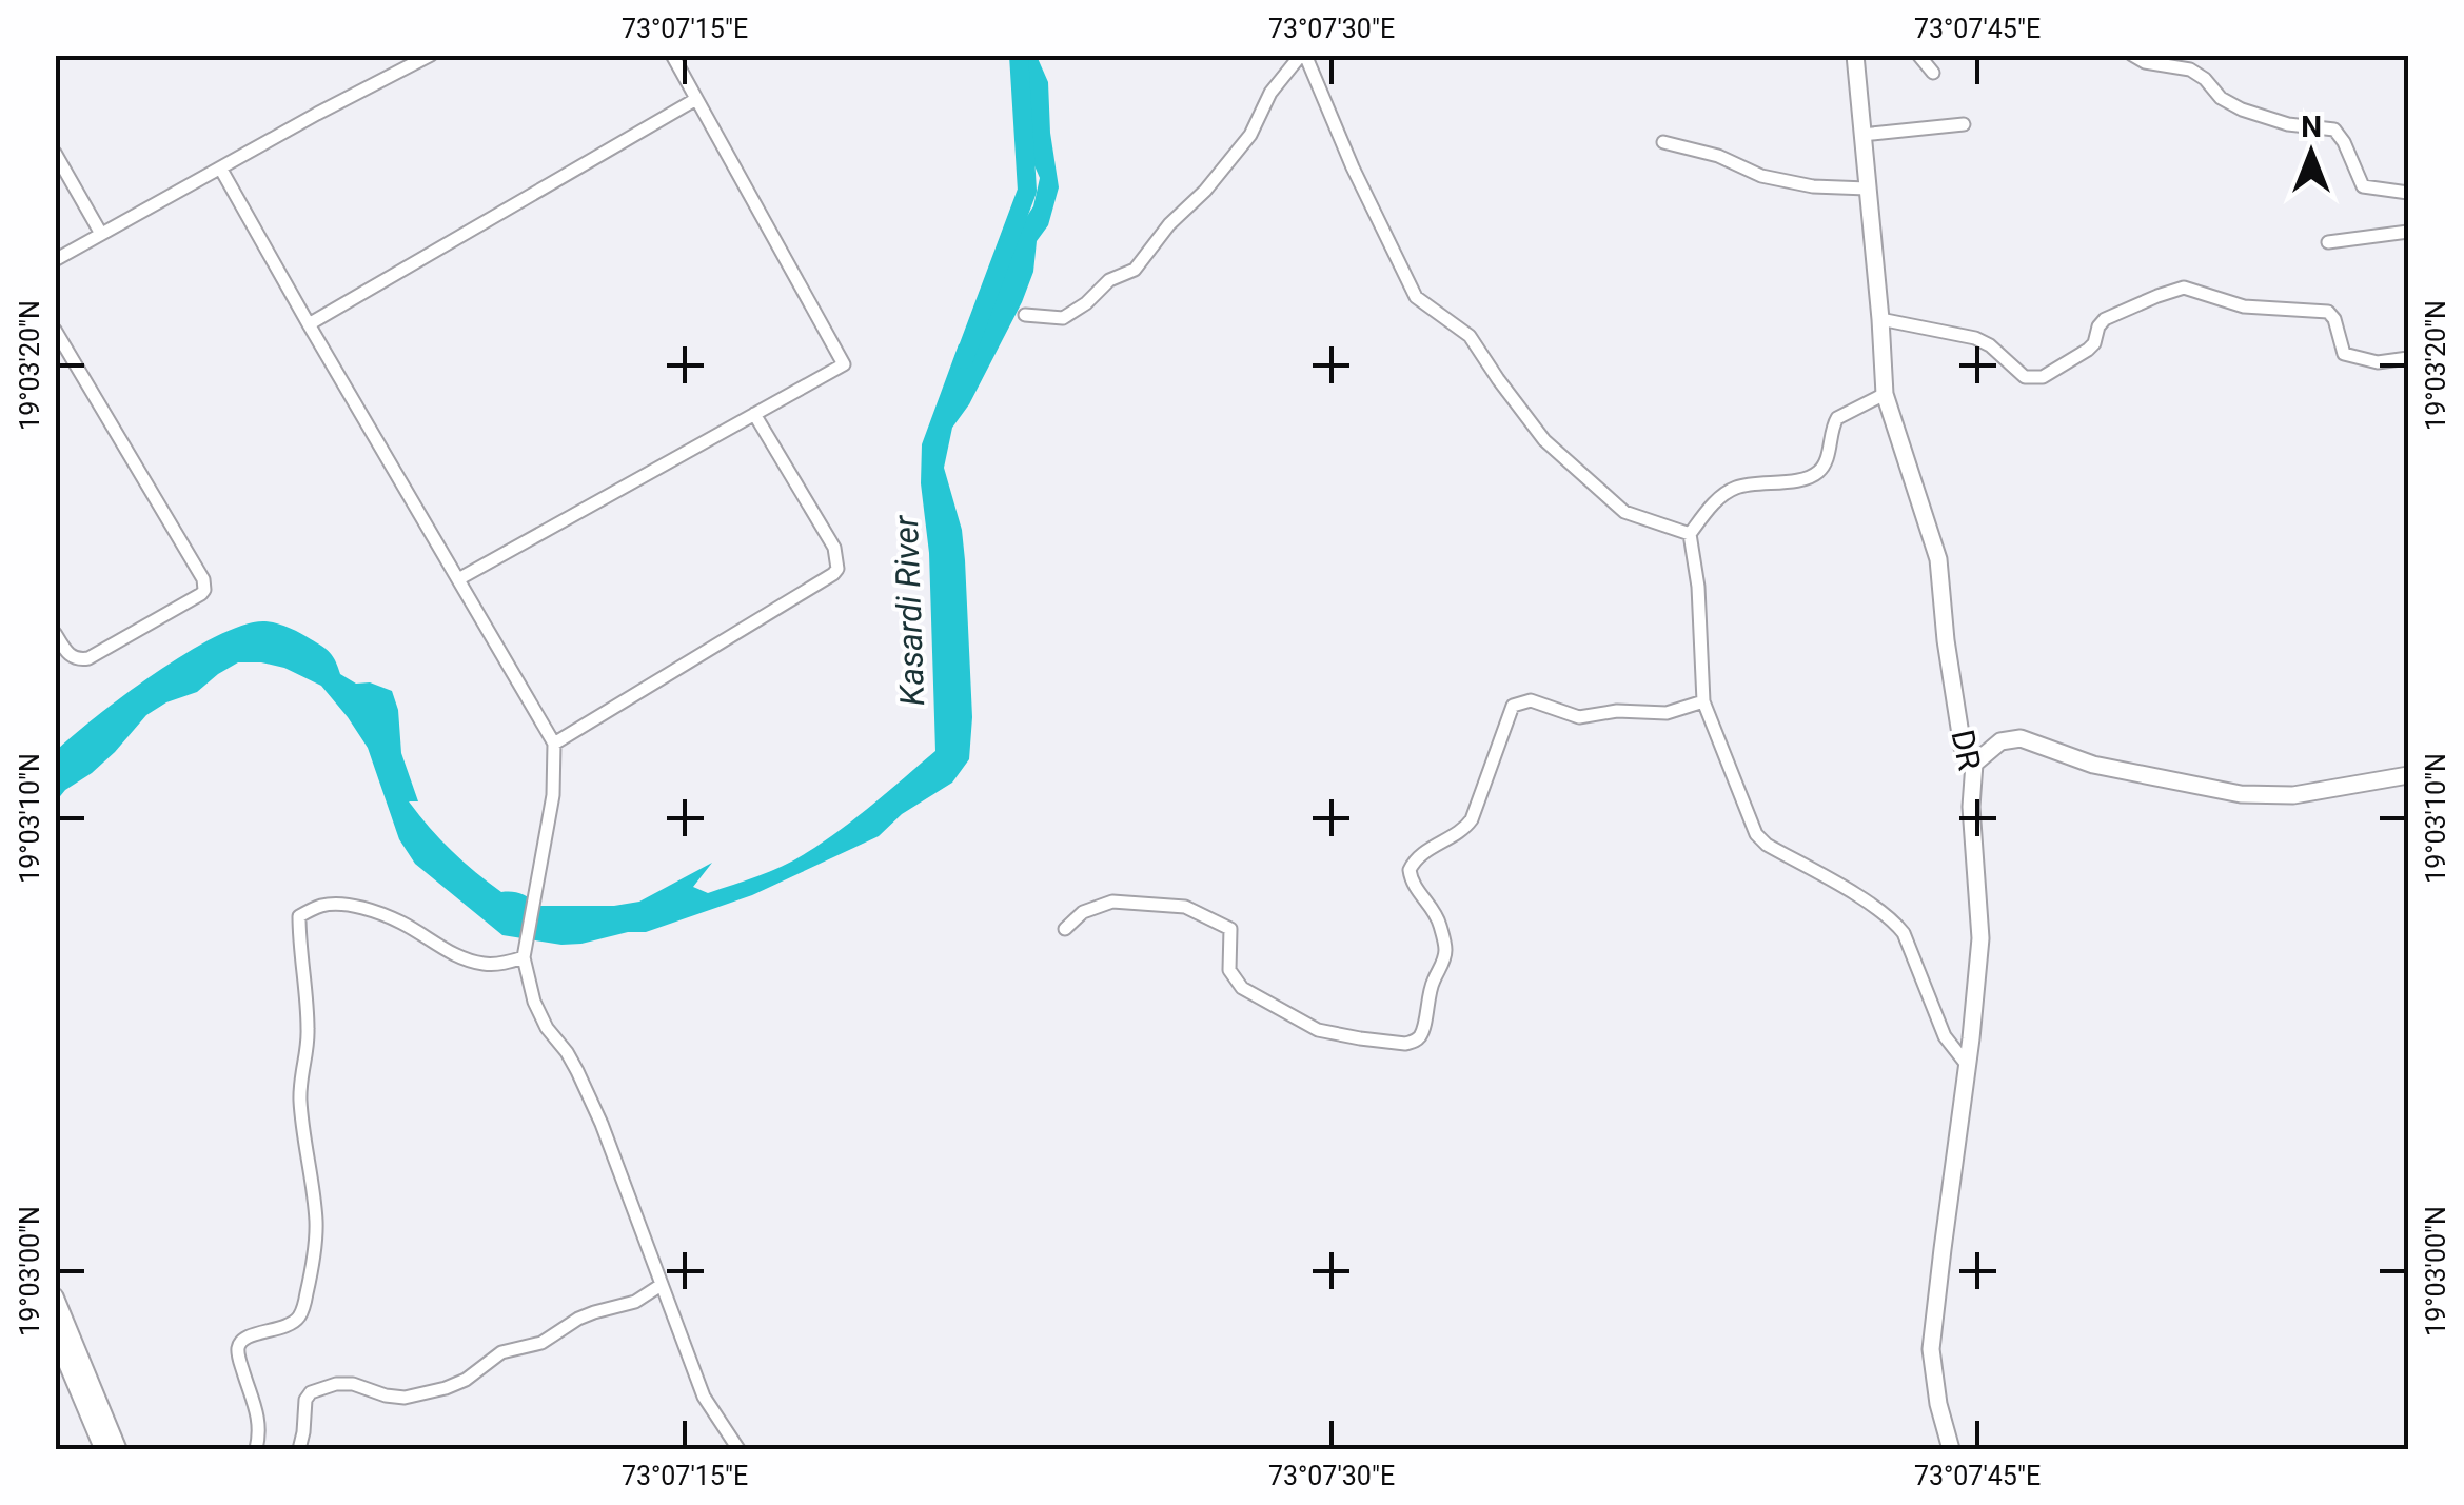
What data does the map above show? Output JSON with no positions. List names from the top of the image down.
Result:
{
  "streets": {
    "main road": ["DR"]
  },
  "water": ["Kasardi River"],
  "north": "top",
  "coordinates": [
    "73°07'15\"E",
    "73°07'30\"E",
    "73°07'45\"E",
    "19°03'20\"N",
    "19°03'10\"N",
    "19°03'00\"N"
  ]
}
